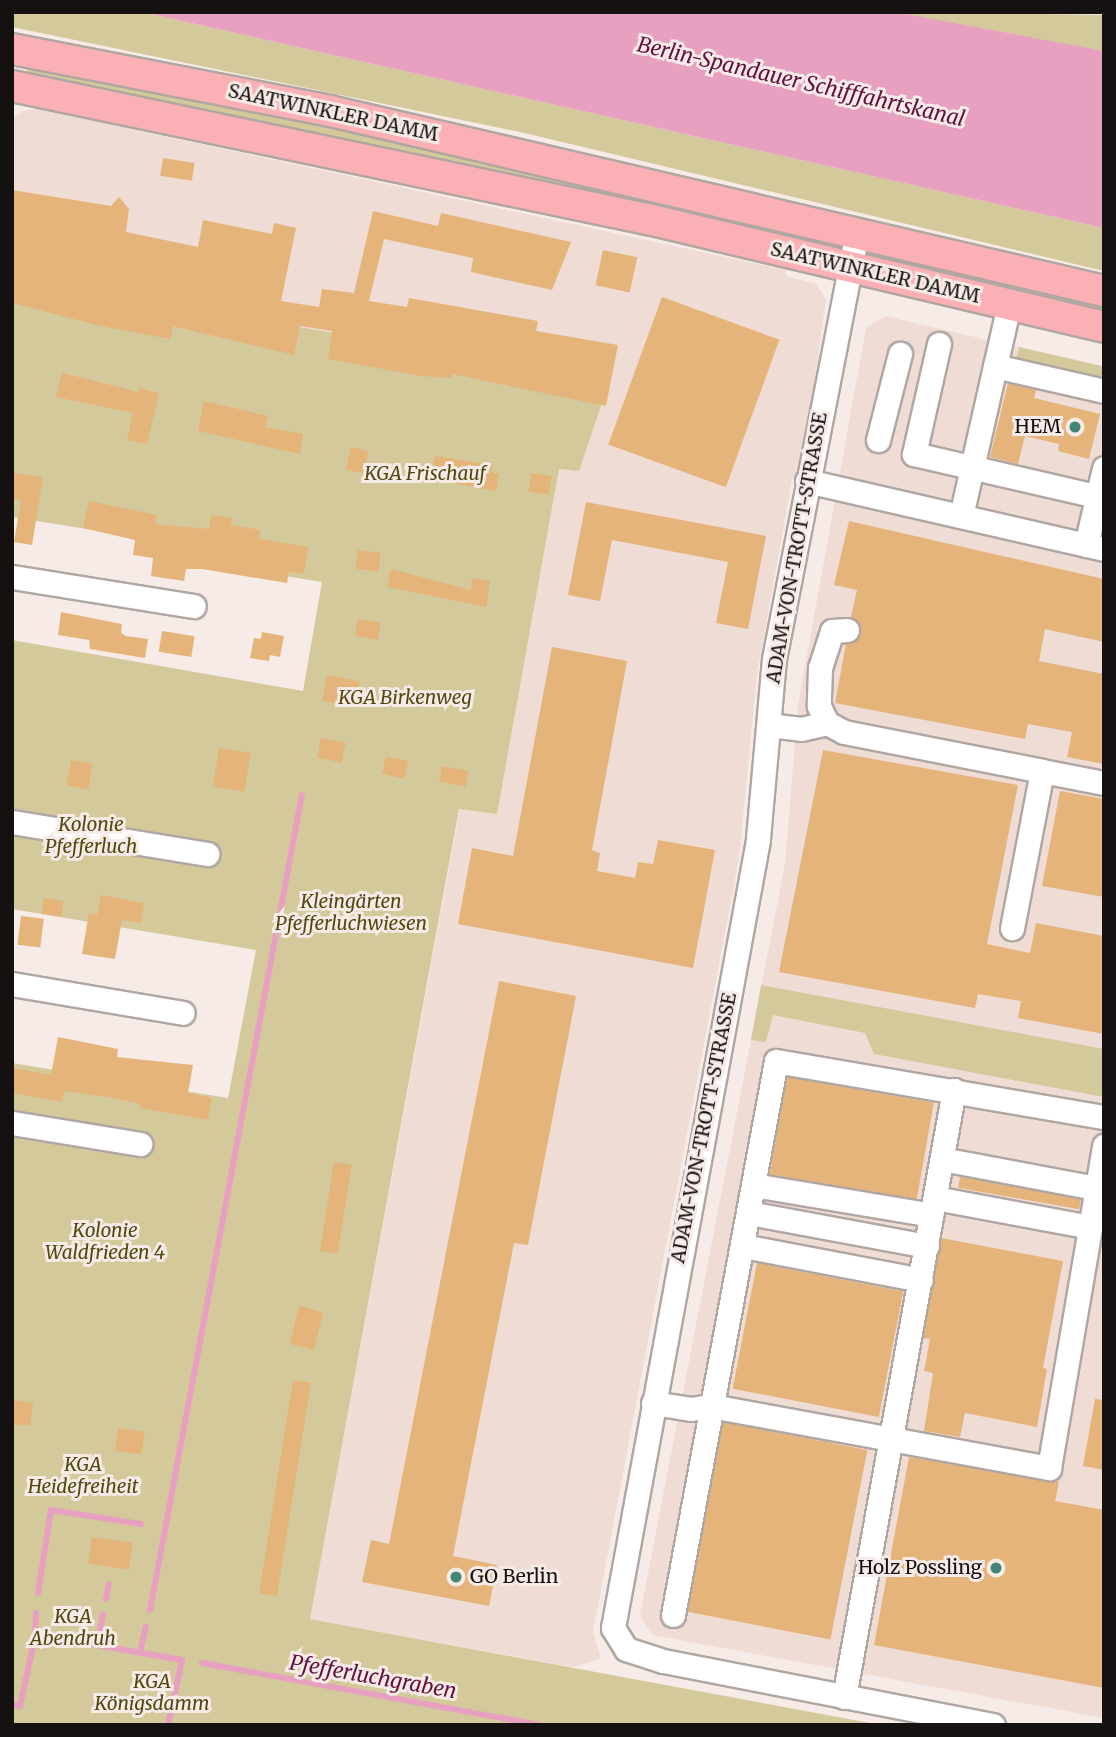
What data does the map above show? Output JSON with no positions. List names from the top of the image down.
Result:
{
  "streets": {
    "main road": ["SAATWINKLER DAMM"],
    "street": ["ADAM-VON-TROTT-STRASSE"]
  },
  "crossings": [
    ["SAATWINKLER DAMM", "ADAM-VON-TROTT-STRASSE"]
  ],
  "water": ["Berlin-Spandauer Schifffahrtskanal", "Pfefferluchgraben"],
  "parks": [
    "KGA Frischauf",
    "KGA Birkenweg",
    "Kolonie Pfefferluch",
    "Kleingärten Pfefferluchwiesen",
    "Kolonie Waldfrieden 4",
    "KGA Heidefreiheit",
    "KGA Abendruh",
    "KGA Königsdamm"
  ],
  "places": ["HEM", "Holz Possling", "GO Berlin"]
}
